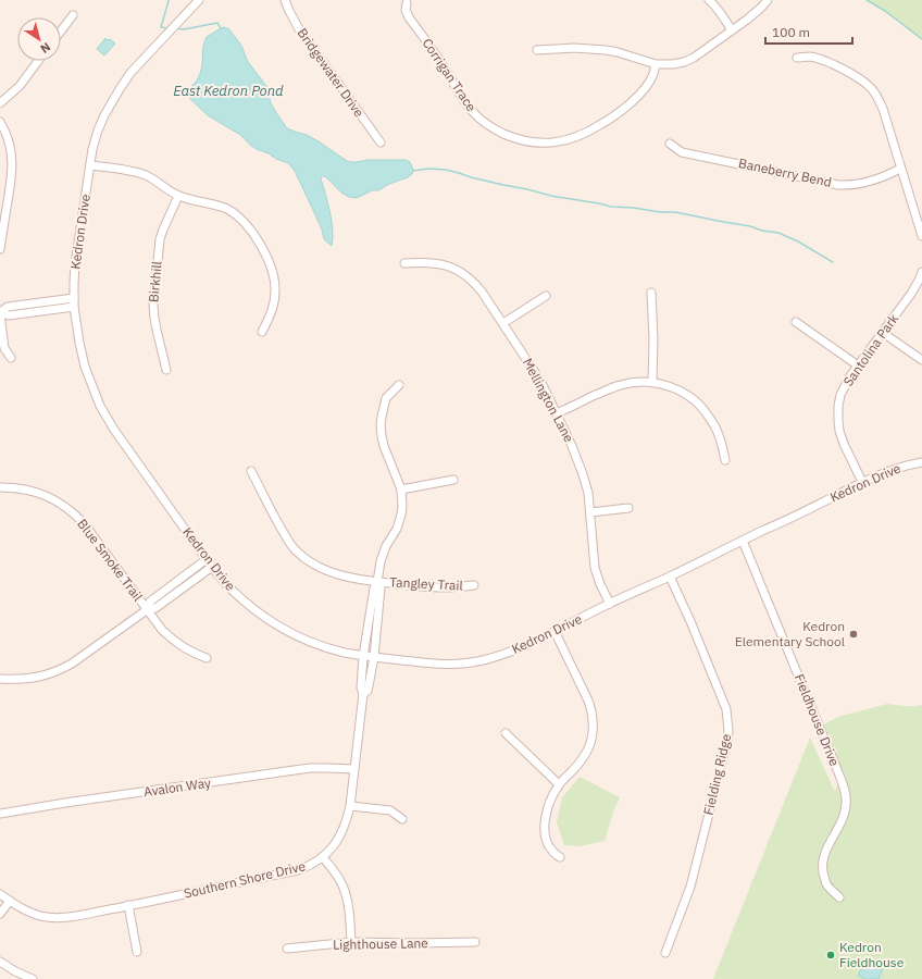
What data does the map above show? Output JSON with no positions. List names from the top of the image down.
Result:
{
  "streets": {
    "street": [
      "Bridgewater Drive",
      "Corrigan Trace",
      "Baneberry Bend",
      "Kedron Drive",
      "Birkhill",
      "Santolina Park",
      "Mellington Lane",
      "Blue Smoke Trail",
      "Tangley Trail",
      "Fieldhouse Drive",
      "Fielding Ridge",
      "Avalon Way",
      "Southern Shore Drive",
      "Lighthouse Lane"
    ]
  },
  "crossings": [
    ["Kedron Drive", "Santolina Park"],
    ["Kedron Drive", "Mellington Lane"],
    ["Kedron Drive", "Fieldhouse Drive"],
    ["Kedron Drive", "Fielding Ridge"],
    ["Kedron Drive", "Southern Shore Drive"],
    ["Tangley Trail", "Southern Shore Drive"],
    ["Avalon Way", "Southern Shore Drive"]
  ],
  "water": ["East Kedron Pond"],
  "places": ["Kedron Elementary School", "Kedron Fieldhouse"],
  "scale_bar": "100 m",
  "north": "bottom right"
}
